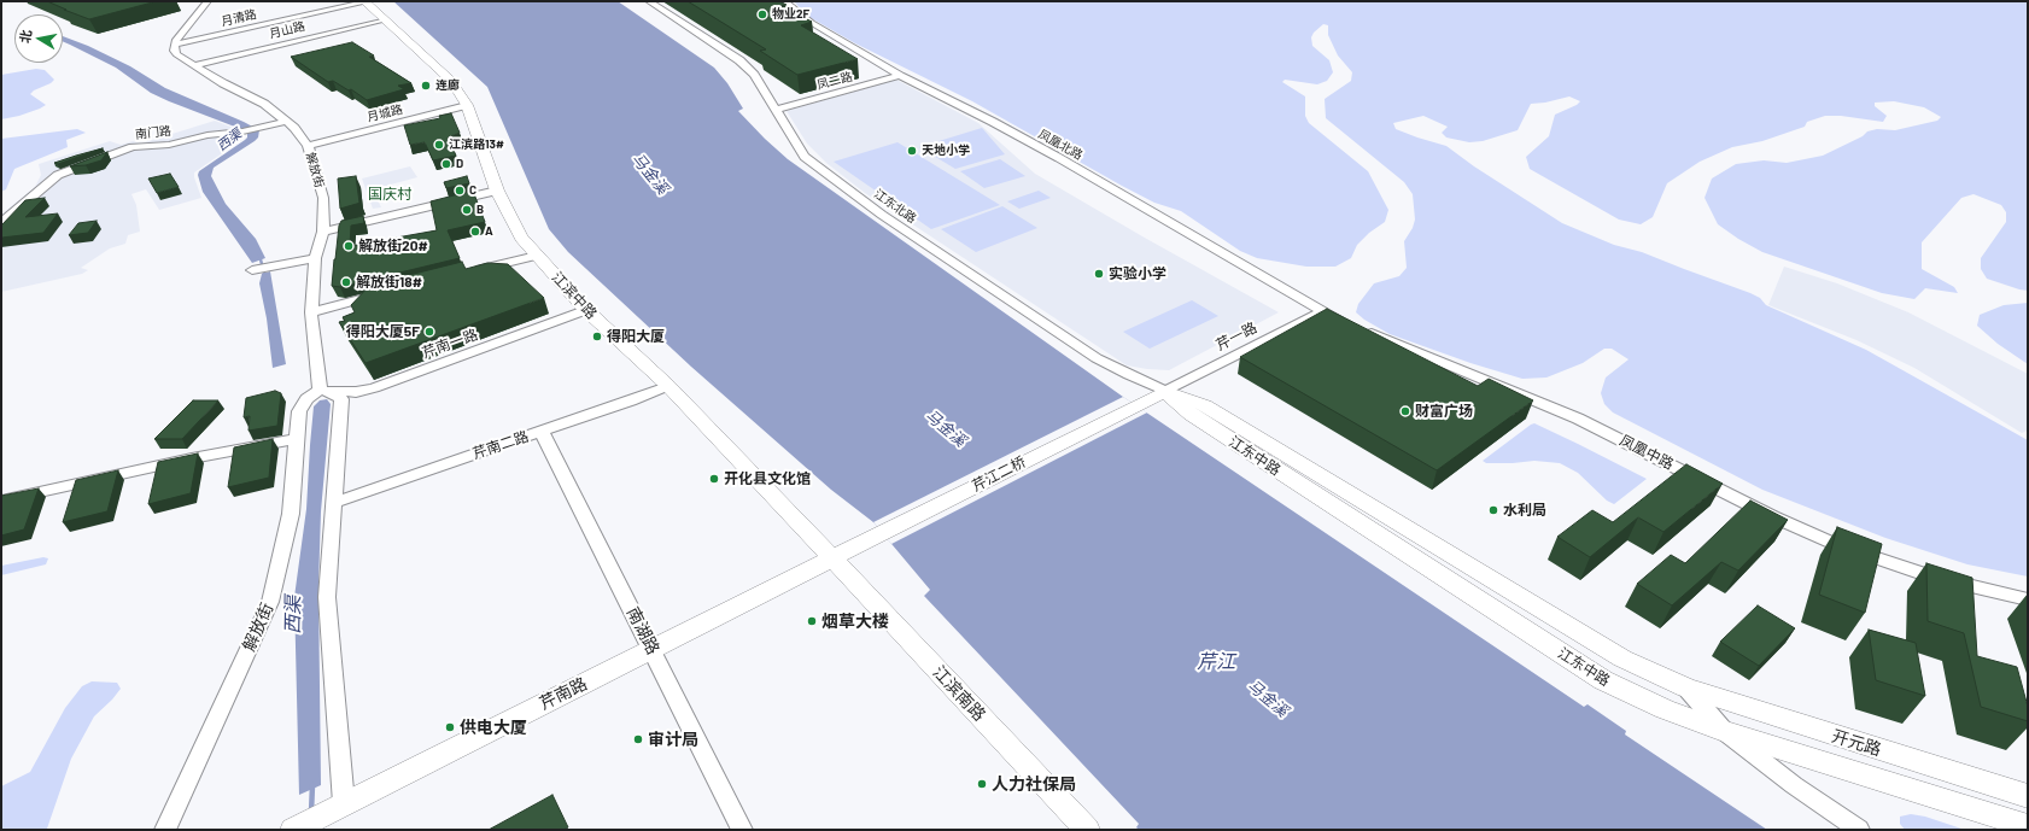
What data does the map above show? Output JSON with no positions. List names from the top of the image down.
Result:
{
  "streets": {
    "main road": [
      "江滨中路",
      "江东中路",
      "芹江二桥",
      "芹南路",
      "江滨南路",
      "开元路"
    ],
    "street": [
      "月清路",
      "月山路",
      "凤二路",
      "月城路",
      "南门路",
      "凤凰北路",
      "解放街",
      "江东北路",
      "芹一路",
      "芹南一路",
      "芹南二路",
      "凤凰中路",
      "南湖路"
    ]
  },
  "crossings": [
    ["月清路", "解放街"],
    ["月清路", "江滨中路"],
    ["月山路", "解放街"],
    ["月山路", "江滨中路"],
    ["凤二路", "凤凰北路"],
    ["凤二路", "江东北路"],
    ["月城路", "解放街"],
    ["月城路", "江滨中路"],
    ["南门路", "解放街"],
    ["凤凰北路", "芹一路"],
    ["凤凰北路", "凤凰中路"],
    ["解放街", "芹南一路"],
    ["江东北路", "芹一路"],
    ["江东北路", "江东中路"],
    ["江东北路", "芹江二桥"],
    ["江滨中路", "芹南一路"],
    ["江滨中路", "芹南二路"],
    ["江滨中路", "芹江二桥"],
    ["江滨中路", "芹南路"],
    ["江滨中路", "江滨南路"],
    ["芹一路", "凤凰中路"],
    ["芹一路", "江东中路"],
    ["芹一路", "芹江二桥"],
    ["芹南二路", "南湖路"],
    ["江东中路", "芹江二桥"],
    ["江东中路", "开元路"],
    ["芹江二桥", "芹南路"],
    ["芹江二桥", "江滨南路"],
    ["南湖路", "芹南路"],
    ["芹南路", "江滨南路"]
  ],
  "districts": ["国庆村"],
  "water": ["西渠", "马金溪", "芹江"],
  "places": [
    "物业2F",
    "连廊",
    "江滨路13#",
    "天地小学",
    "D",
    "C",
    "B",
    "A",
    "解放街20#",
    "实验小学",
    "解放街18#",
    "得阳大厦5F",
    "得阳大厦",
    "财富广场",
    "开化县文化馆",
    "水利局",
    "烟草大楼",
    "供电大厦",
    "审计局",
    "人力社保局"
  ],
  "north": "left"
}
